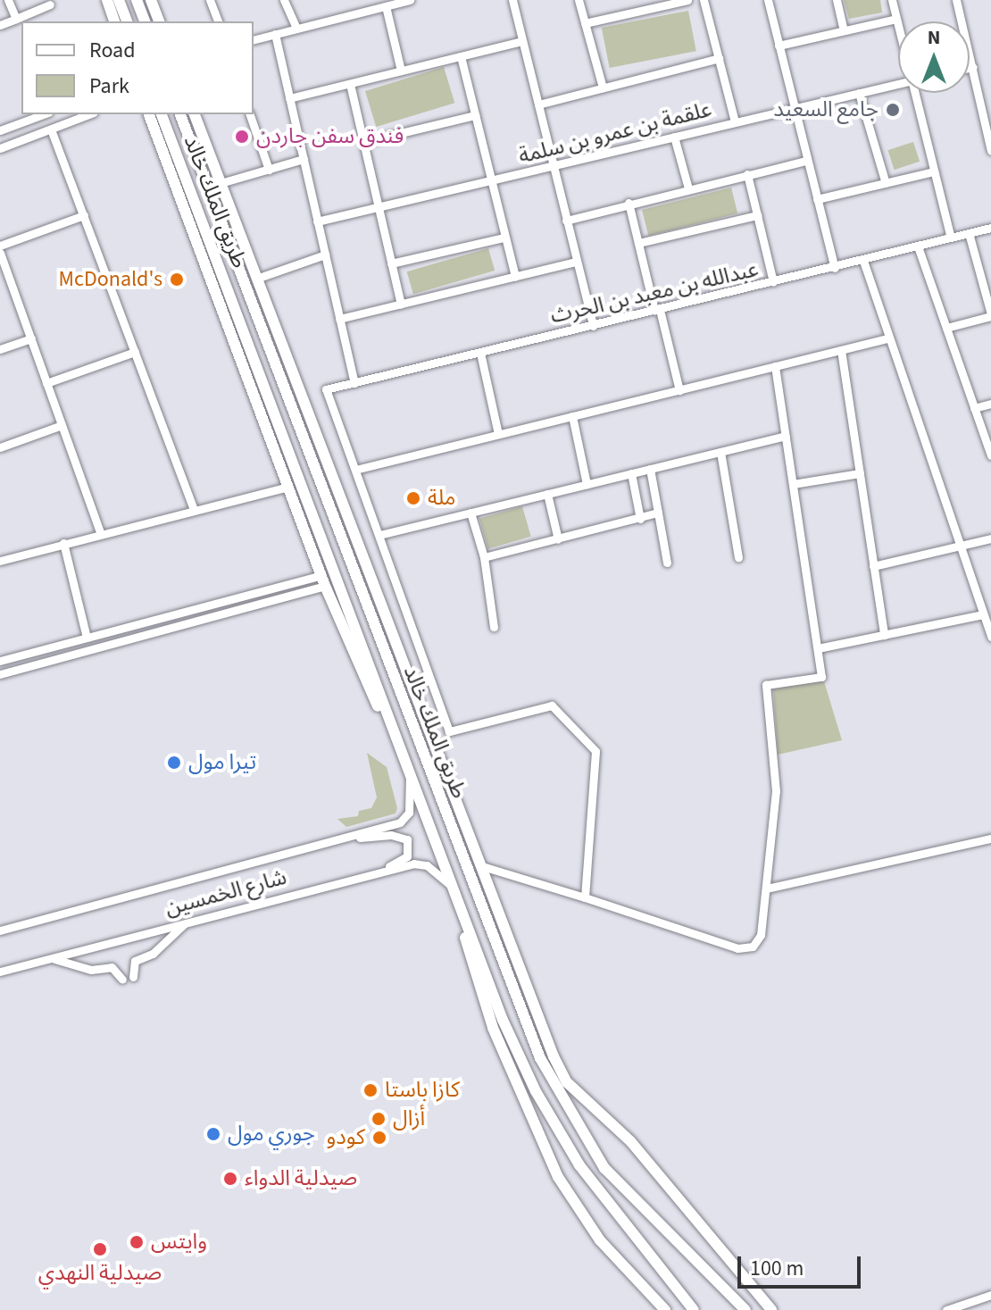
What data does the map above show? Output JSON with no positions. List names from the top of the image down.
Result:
{
  "streets": {
    "main road": ["طريق الملك خالد"],
    "street": ["علقمة بن عمرو بن سلمة", "عبدالله بن معبد بن الحرث", "شارع الخمسين"]
  },
  "crossings": [
    ["طريق الملك خالد", "شارع الخمسين"]
  ],
  "places": [
    "جامع السعيد",
    "فندق سفن جاردن",
    "McDonald's",
    "ملة",
    "تيرا مول",
    "كازا باستا",
    "أزال",
    "جوري مول",
    "كودو",
    "صيدلية الدواء",
    "وايتس",
    "صيدلية النهدي"
  ],
  "legend": ["Road", "Park"],
  "scale_bar": "100 m",
  "north": "top"
}
